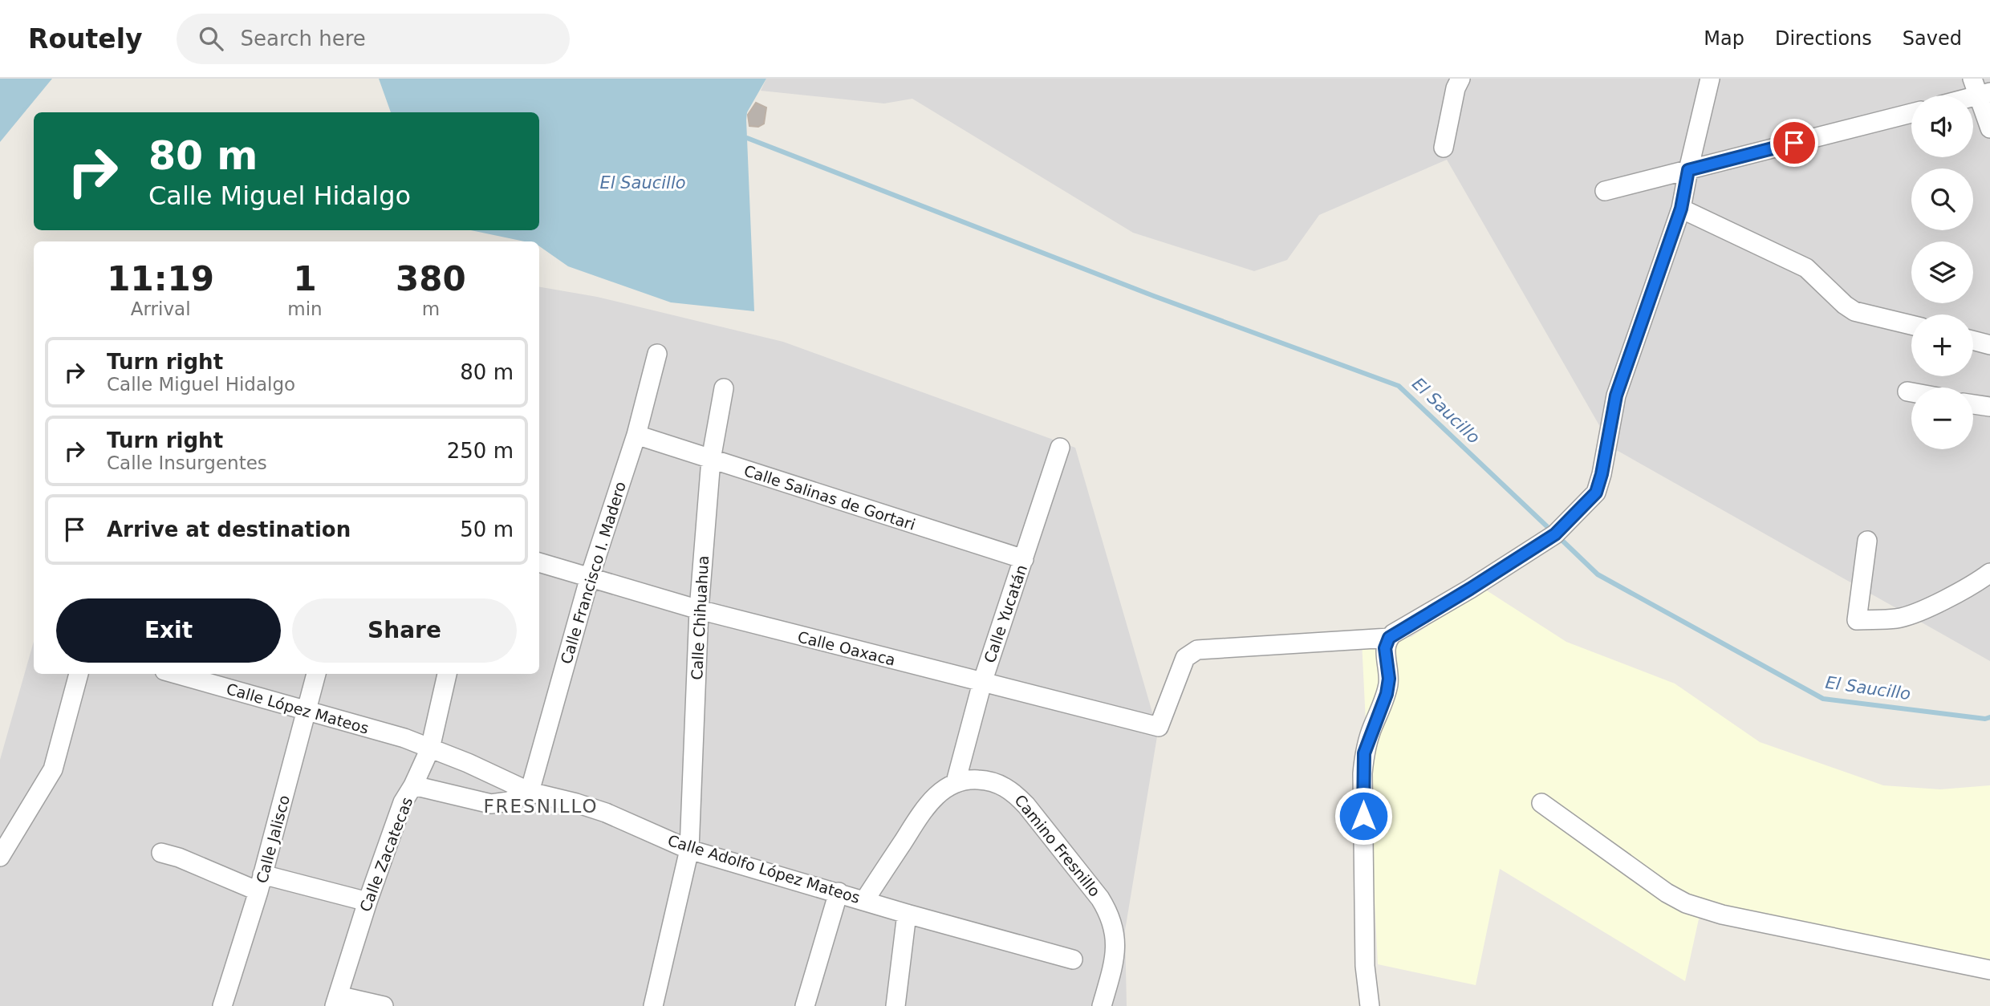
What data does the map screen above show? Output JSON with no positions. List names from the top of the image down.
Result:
{
  "streets": {
    "street": [
      "Calle Salinas de Gortari",
      "Calle Francisco I. Madero",
      "Calle Yucatán",
      "Calle Chihuahua",
      "Calle Oaxaca",
      "Calle López Mateos",
      "Calle Jalisco",
      "Camino Fresnillo",
      "Calle Zacatecas",
      "Calle Adolfo López Mateos"
    ]
  },
  "crossings": [
    ["Calle Salinas de Gortari", "Calle Francisco I. Madero"],
    ["Calle Salinas de Gortari", "Calle Yucatán"],
    ["Calle Salinas de Gortari", "Calle Chihuahua"],
    ["Calle Francisco I. Madero", "Calle Oaxaca"],
    ["Calle Francisco I. Madero", "Calle Adolfo López Mateos"],
    ["Calle Yucatán", "Calle Oaxaca"],
    ["Calle Yucatán", "Camino Fresnillo"],
    ["Calle Chihuahua", "Calle Oaxaca"],
    ["Calle Chihuahua", "Calle Adolfo López Mateos"],
    ["Calle López Mateos", "Calle Jalisco"],
    ["Calle López Mateos", "Calle Zacatecas"],
    ["Calle López Mateos", "Calle Adolfo López Mateos"],
    ["Calle Zacatecas", "Calle Adolfo López Mateos"]
  ],
  "districts": ["FRESNILLO"],
  "water": ["El Saucillo"],
  "page": {
    "header": "Routely",
    "search": "Search here",
    "nav": ["Map", "Directions", "Saved"],
    "map_buttons": ["+", "−"],
    "turn": ["80 m", "Calle Miguel Hidalgo"],
    "eta": [
      "11:19",
      "Arrival",
      "1",
      "min",
      "380",
      "m"
    ],
    "list": [
      {
        "name": "Turn right",
        "note": "Calle Miguel Hidalgo",
        "value": "80 m"
      },
      {
        "name": "Turn right",
        "note": "Calle Insurgentes",
        "value": "250 m"
      },
      {
        "name": "Arrive at destination",
        "value": "50 m"
      }
    ],
    "buttons": ["Exit", "Share"]
  }
}
